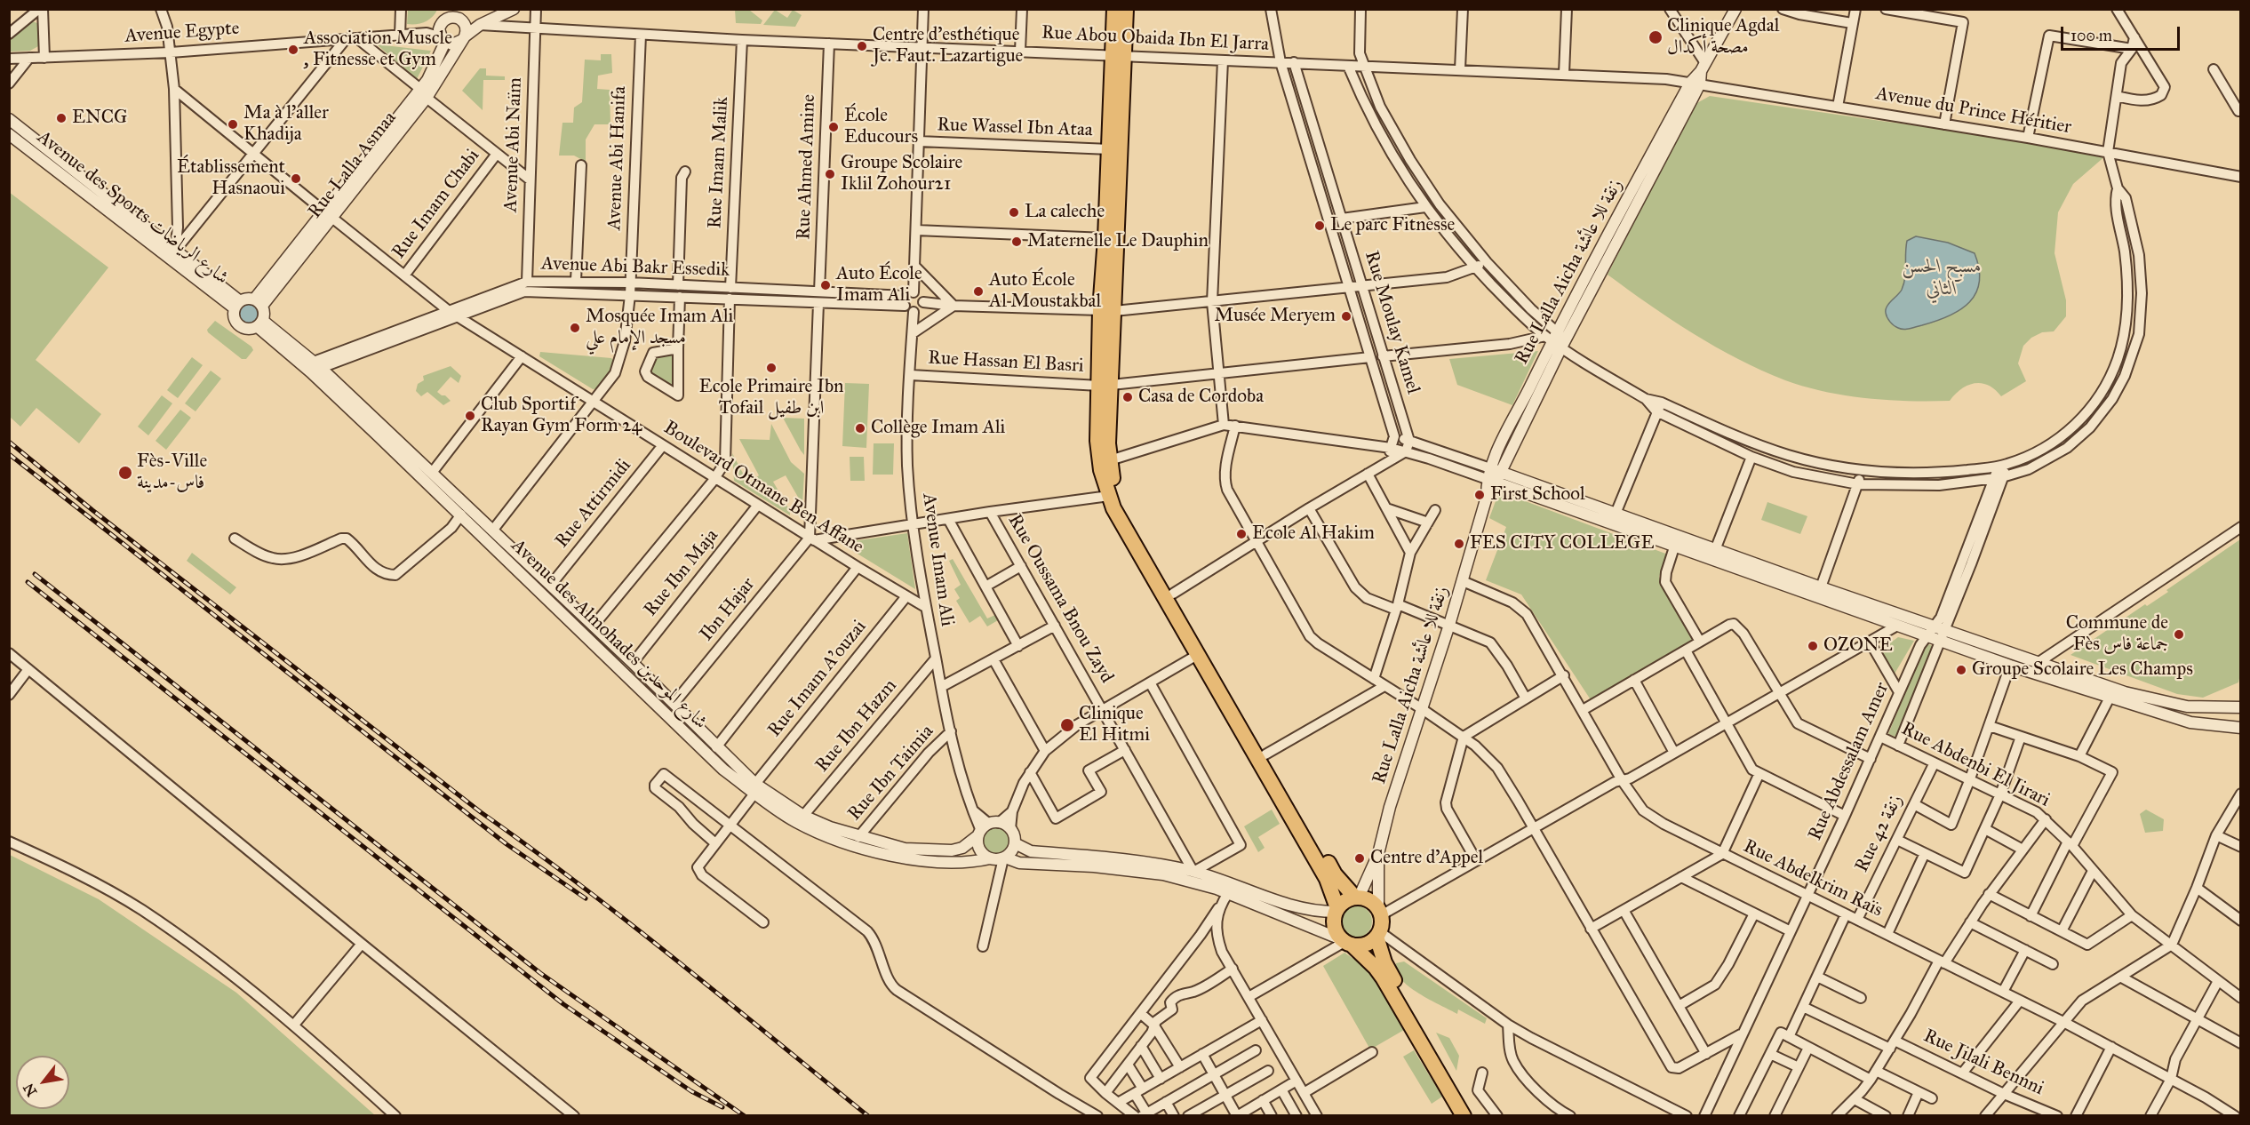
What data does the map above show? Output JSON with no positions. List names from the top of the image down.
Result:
{
  "streets": {
    "street": [
      "Avenue Egypte",
      "Rue Abou Obaida Ibn El Jarra",
      "Avenue du Prince Héritier",
      "Rue Wassel Ibn Ataa",
      "Avenue Abi Naïm",
      "Avenue Abi Hanifa",
      "Rue Imam Malik",
      "Rue Lalla Asmaa",
      "Rue Ahmed Amine",
      "Rue Imam Chabi",
      "Avenue des Sports شارع الرياضات",
      "Avenue Abi Bakr Essedik",
      "Rue Lalla Aicha زنقة للا عائشة",
      "Rue Moulay Kamel",
      "Rue Hassan El Basri",
      "Boulevard Otmane Ben Affane",
      "Rue Attirmidi",
      "Avenue Imam Ali",
      "Rue Ibn Maja",
      "Rue Oussama Bnou Zayd",
      "Ibn Hajar",
      "Avenue des Almohades شارع الموحدين",
      "Rue Imam A'ouzai",
      "Rue Ibn Hazm",
      "Rue Abdessalam Amer",
      "Rue Abdenbi El Jirari",
      "Rue Ibn Taimia",
      "Rue 42 زنقة",
      "Rue Abdelkrim Raïs",
      "Rue Jilali Bennni"
    ]
  },
  "crossings": [
    ["Avenue Egypte", "Rue Lalla Asmaa"],
    ["Rue Abou Obaida Ibn El Jarra", "Avenue du Prince Héritier"],
    ["Rue Abou Obaida Ibn El Jarra", "Avenue Abi Naïm"],
    ["Rue Abou Obaida Ibn El Jarra", "Avenue Abi Hanifa"],
    ["Rue Abou Obaida Ibn El Jarra", "Rue Imam Malik"],
    ["Rue Abou Obaida Ibn El Jarra", "Rue Ahmed Amine"],
    ["Rue Abou Obaida Ibn El Jarra", "Rue Lalla Aicha زنقة للا عائشة"],
    ["Rue Abou Obaida Ibn El Jarra", "Rue Moulay Kamel"],
    ["Avenue du Prince Héritier", "Rue Lalla Aicha زنقة للا عائشة"],
    ["Avenue Abi Naïm", "Avenue Abi Bakr Essedik"],
    ["Avenue Abi Hanifa", "Avenue Abi Bakr Essedik"],
    ["Rue Imam Malik", "Avenue Abi Bakr Essedik"],
    ["Rue Lalla Asmaa", "Avenue des Sports شارع الرياضات"],
    ["Rue Lalla Asmaa", "Boulevard Otmane Ben Affane"],
    ["Rue Lalla Asmaa", "Avenue des Almohades شارع الموحدين"],
    ["Rue Ahmed Amine", "Avenue Abi Bakr Essedik"],
    ["Rue Imam Chabi", "Boulevard Otmane Ben Affane"],
    ["Avenue des Sports شارع الرياضات", "Avenue des Almohades شارع الموحدين"],
    ["Avenue Abi Bakr Essedik", "Boulevard Otmane Ben Affane"],
    ["Avenue Abi Bakr Essedik", "Avenue Imam Ali"],
    ["Avenue Abi Bakr Essedik", "Avenue des Almohades شارع الموحدين"],
    ["Rue Lalla Aicha زنقة للا عائشة", "Avenue des Almohades شارع الموحدين"],
    ["Rue Lalla Aicha زنقة للا عائشة", "Rue Abdelkrim Raïs"],
    ["Rue Moulay Kamel", "Rue Hassan El Basri"],
    ["Rue Hassan El Basri", "Avenue Imam Ali"],
    ["Boulevard Otmane Ben Affane", "Rue Attirmidi"],
    ["Boulevard Otmane Ben Affane", "Avenue Imam Ali"],
    ["Boulevard Otmane Ben Affane", "Rue Ibn Maja"],
    ["Boulevard Otmane Ben Affane", "Ibn Hajar"],
    ["Boulevard Otmane Ben Affane", "Rue Imam A'ouzai"],
    ["Rue Attirmidi", "Avenue des Almohades شارع الموحدين"],
    ["Avenue Imam Ali", "Avenue des Almohades شارع الموحدين"],
    ["Avenue Imam Ali", "Rue Ibn Hazm"],
    ["Avenue Imam Ali", "Rue Ibn Taimia"],
    ["Rue Ibn Maja", "Avenue des Almohades شارع الموحدين"],
    ["Ibn Hajar", "Avenue des Almohades شارع الموحدين"],
    ["Avenue des Almohades شارع الموحدين", "Rue Imam A'ouzai"],
    ["Avenue des Almohades شارع الموحدين", "Rue Ibn Hazm"],
    ["Avenue des Almohades شارع الموحدين", "Rue Ibn Taimia"],
    ["Rue Abdessalam Amer", "Rue Abdenbi El Jirari"],
    ["Rue Abdessalam Amer", "Rue Abdelkrim Raïs"],
    ["Rue Abdenbi El Jirari", "Rue 42 زنقة"],
    ["Rue 42 زنقة", "Rue Abdelkrim Raïs"]
  ],
  "water": ["مسبح الحسن الثاني"],
  "places": [
    "Clinique Agdal مصحة أكدال",
    "Centre d'esthétique Je. Faut. Lazartigue",
    "Association Muscle , Fitnesse et Gym",
    "ENCG",
    "Ma à l'aller Khadija",
    "École Educours",
    "Groupe Scolaire Iklil Zohour21",
    "Établissement Hasnaoui",
    "La caleche",
    "Le parc Fitnesse",
    "Maternelle Le Dauphin",
    "Auto École Imam Ali",
    "Auto École Al Moustakbal",
    "Musée Meryem",
    "Mosquée Imam Ali مسجد الإمام علي",
    "Ecole Primaire Ibn Tofail ابن طفيل",
    "Casa de Cordoba",
    "Club Sportif Rayan Gym Form 24",
    "Collège Imam Ali",
    "Fès-Ville فاس-مدينة",
    "First School",
    "Ecole Al Hakim",
    "FES CITY COLLEGE",
    "Commune de Fès جماعة فاس",
    "OZONE",
    "Groupe Scolaire Les Champs",
    "Clinique El Hitmi",
    "Centre d'Appel"
  ],
  "scale_bar": "100 m",
  "north": "bottom left"
}
